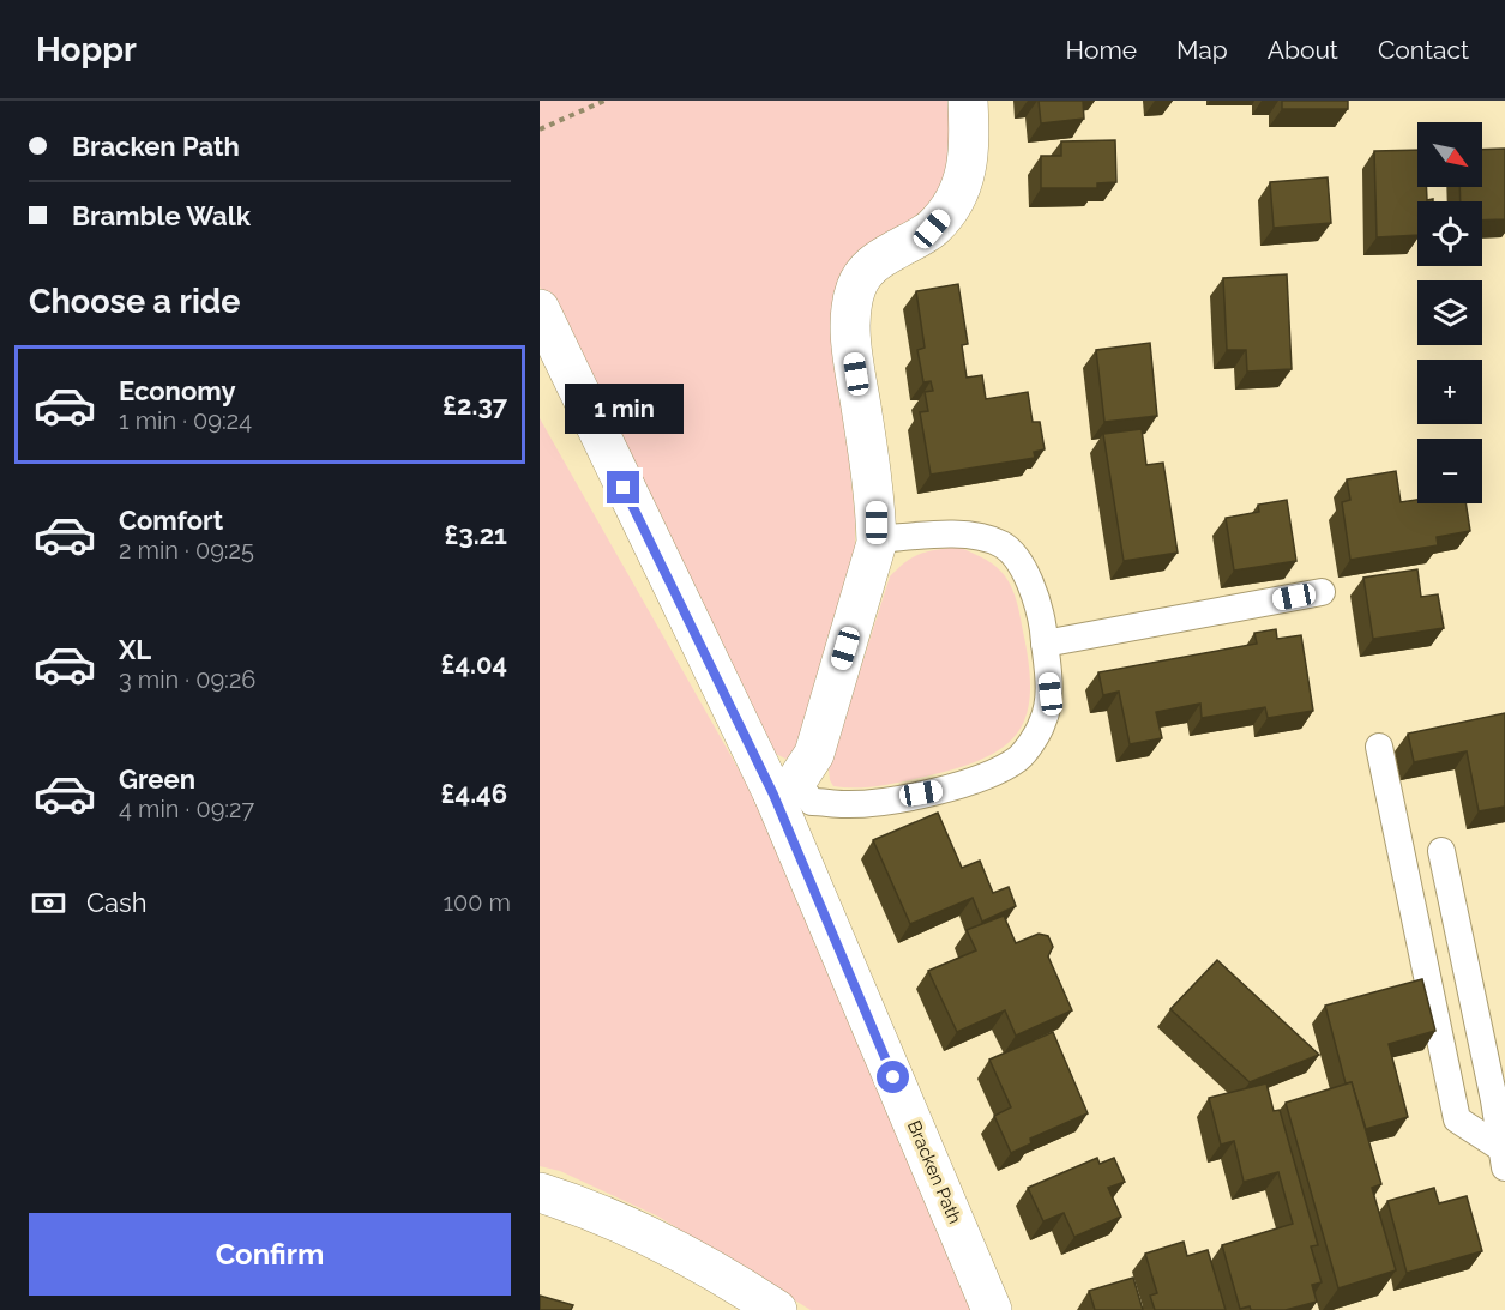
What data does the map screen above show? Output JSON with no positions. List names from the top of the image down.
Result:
{
  "streets": {
    "street": ["Bracken Path"]
  },
  "north": "bottom right",
  "page": {
    "header": "Hoppr",
    "nav": [
      "Home",
      "Map",
      "About",
      "Contact"
    ],
    "banner": ["Bracken Path", "Bramble Walk"],
    "map_buttons": ["+", "−"],
    "heading": "Choose a ride",
    "list": [
      {
        "name": "Economy",
        "note": "1 min · 09:24",
        "value": "£2.37"
      },
      {
        "name": "Comfort",
        "note": "2 min · 09:25",
        "value": "£3.21"
      },
      {
        "name": "XL",
        "note": "3 min · 09:26",
        "value": "£4.04"
      },
      {
        "name": "Green",
        "note": "4 min · 09:27",
        "value": "£4.46"
      }
    ],
    "bubble": "1 min",
    "pay": ["Cash", "100 m"],
    "buttons": "Confirm"
  }
}
